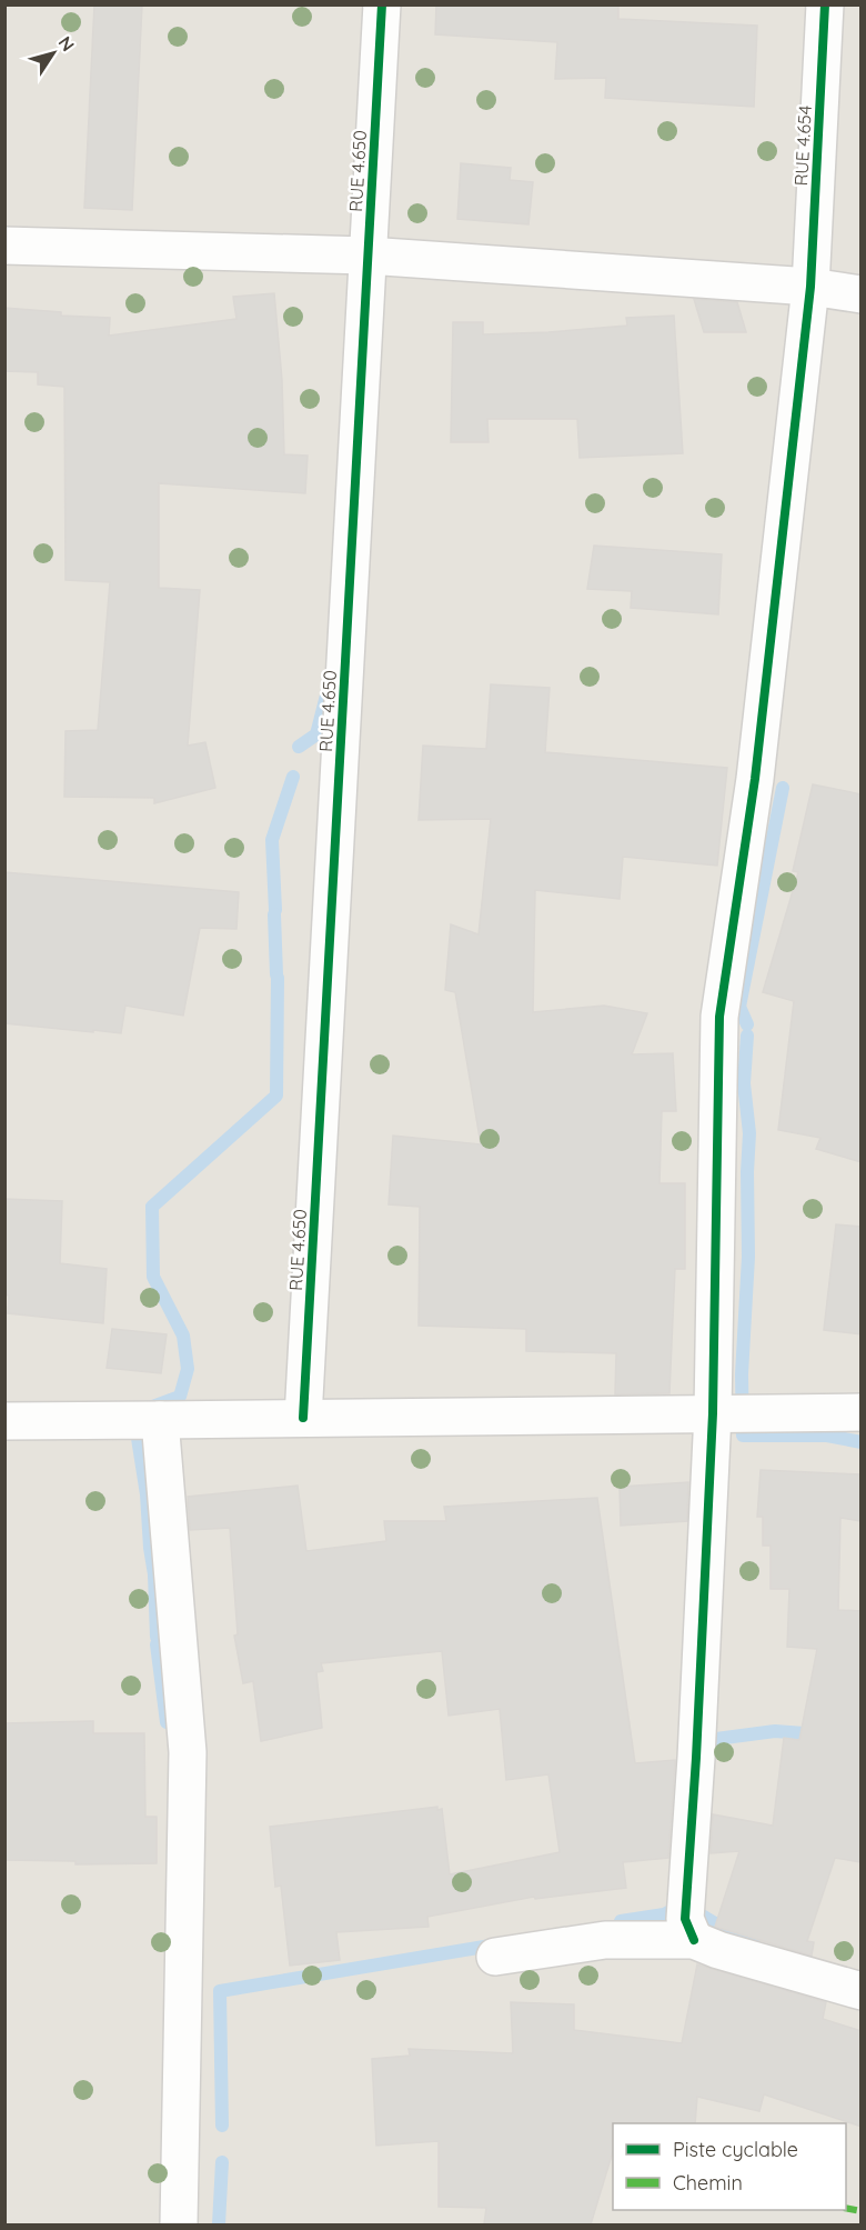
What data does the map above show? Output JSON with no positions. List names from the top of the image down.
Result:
{
  "streets": {
    "street": ["RUE 4.654", "RUE 4.650"]
  },
  "legend": ["Piste cyclable", "Chemin"],
  "north": "top right"
}
